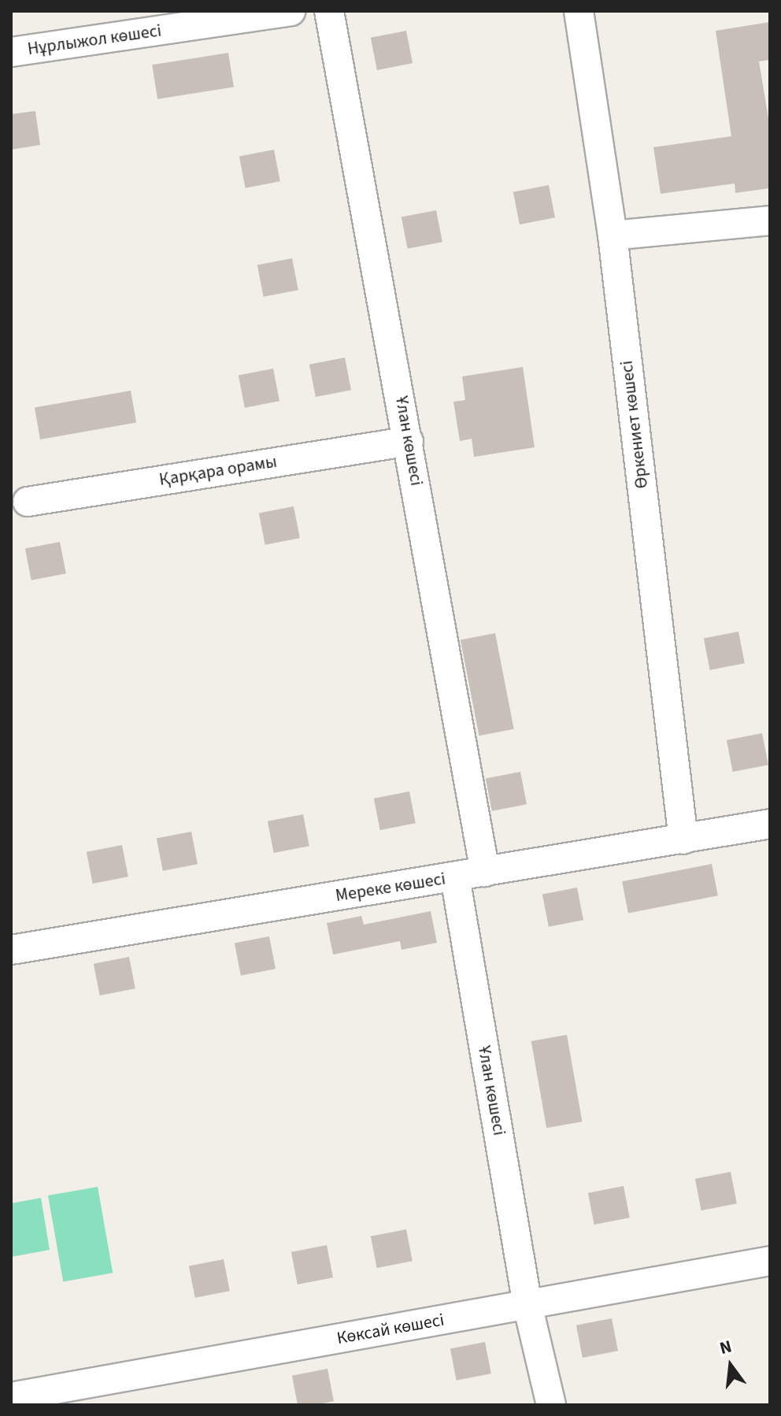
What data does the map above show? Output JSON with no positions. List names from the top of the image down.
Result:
{
  "streets": {
    "street": [
      "Нұрлыжол көшесі",
      "Өркениет көшесі",
      "Ұлан көшесі",
      "Қарқара орамы",
      "Мереке көшесі",
      "Көксай көшесі"
    ]
  },
  "crossings": [
    ["Өркениет көшесі", "Мереке көшесі"],
    ["Ұлан көшесі", "Қарқара орамы"],
    ["Ұлан көшесі", "Мереке көшесі"],
    ["Ұлан көшесі", "Көксай көшесі"]
  ],
  "north": "top"
}
